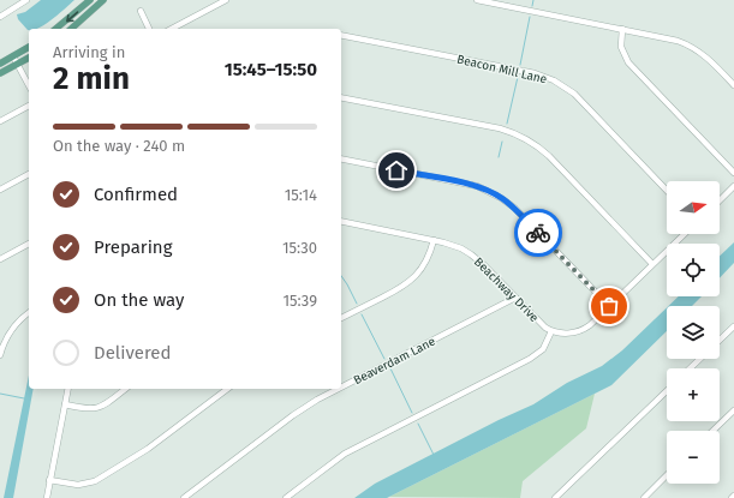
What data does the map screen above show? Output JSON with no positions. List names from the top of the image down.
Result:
{
  "streets": {
    "street": ["Beacon Mill Lane", "Beachway Drive", "Beaverdam Lane"]
  },
  "crossings": [
    ["Beachway Drive", "Beaverdam Lane"]
  ],
  "north": "right",
  "page": {
    "heading": ["2 min", "Arriving in", "15:45–15:50"],
    "bar": "On the way · 240 m",
    "list": [
      ["Confirmed", "15:14"],
      ["Preparing", "15:30"],
      ["On the way", "15:39"],
      "Delivered"
    ],
    "map_buttons": ["+", "−"]
  }
}
